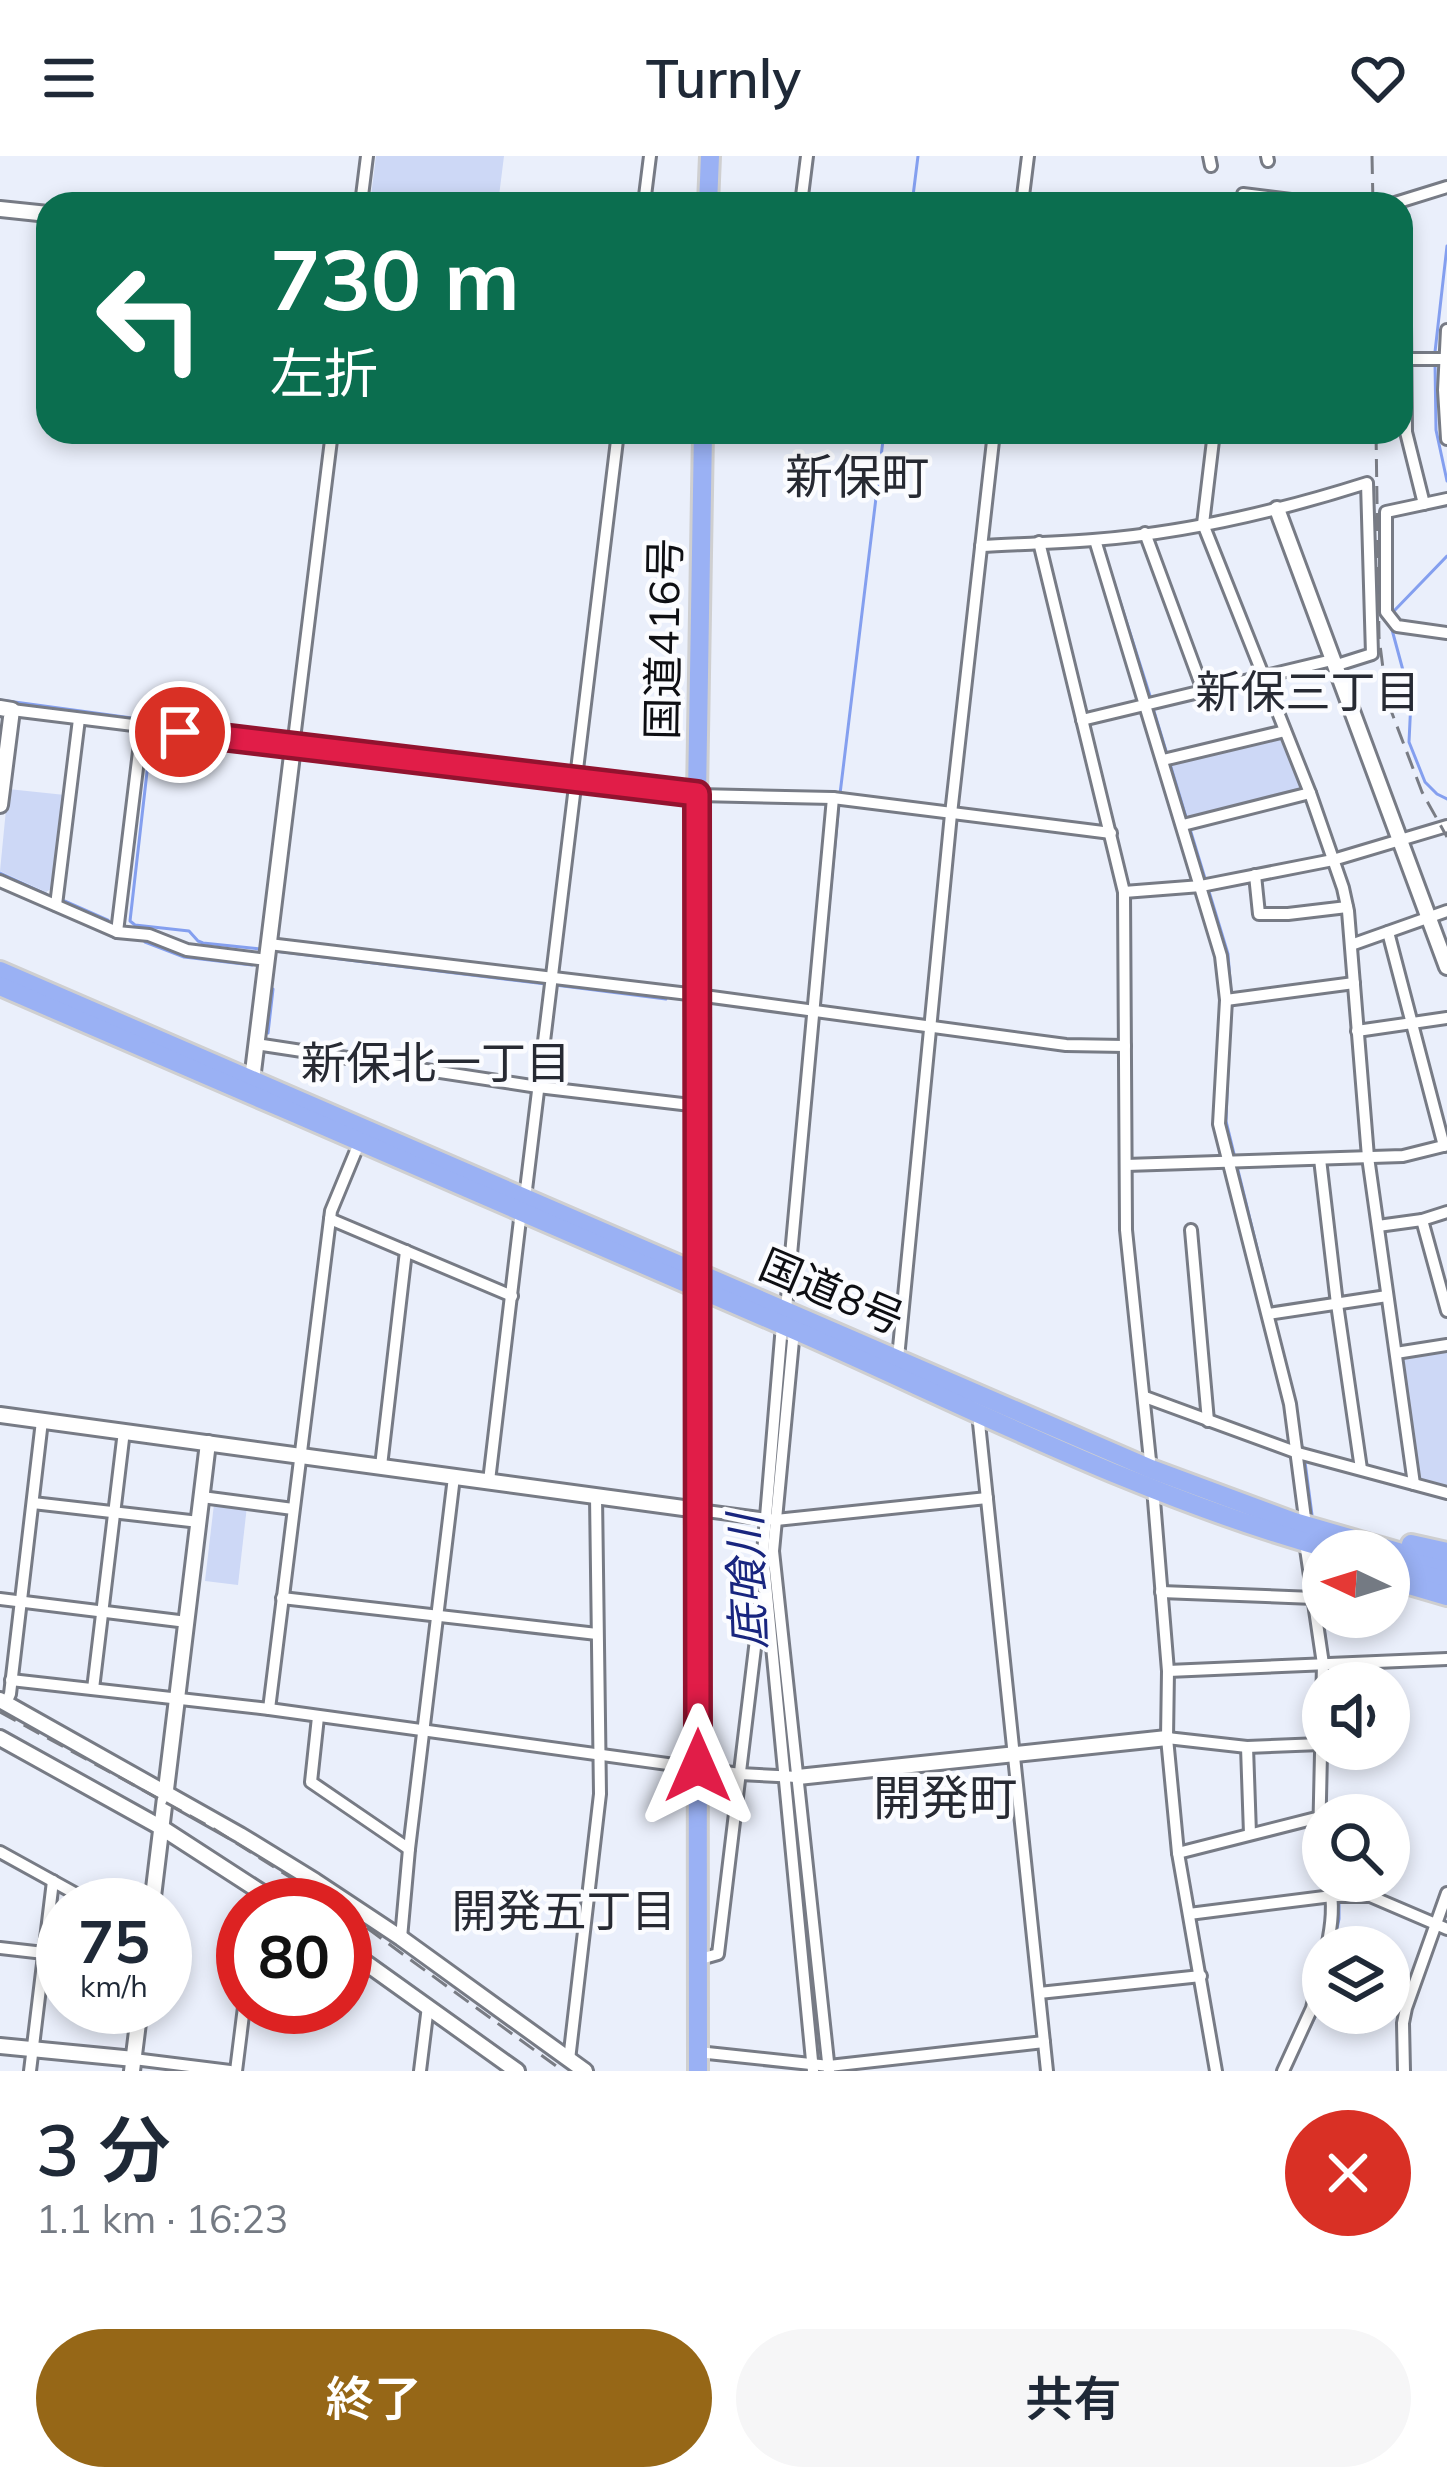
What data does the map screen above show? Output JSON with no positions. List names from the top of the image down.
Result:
{
  "streets": {
    "highway": ["国道416号", "国道8号"]
  },
  "crossings": [
    ["国道416号", "国道8号"]
  ],
  "districts": [
    "新保町",
    "新保三丁目",
    "新保北一丁目",
    "開発町",
    "開発五丁目"
  ],
  "water": ["底喰川"],
  "north": "left",
  "page": {
    "header": "Turnly",
    "turn": ["730 m", "左折"],
    "speed": "75 km/h",
    "limit": "80",
    "heading": ["3 分", "1.1 km · 16:23"],
    "buttons": ["終了", "共有"]
  }
}
